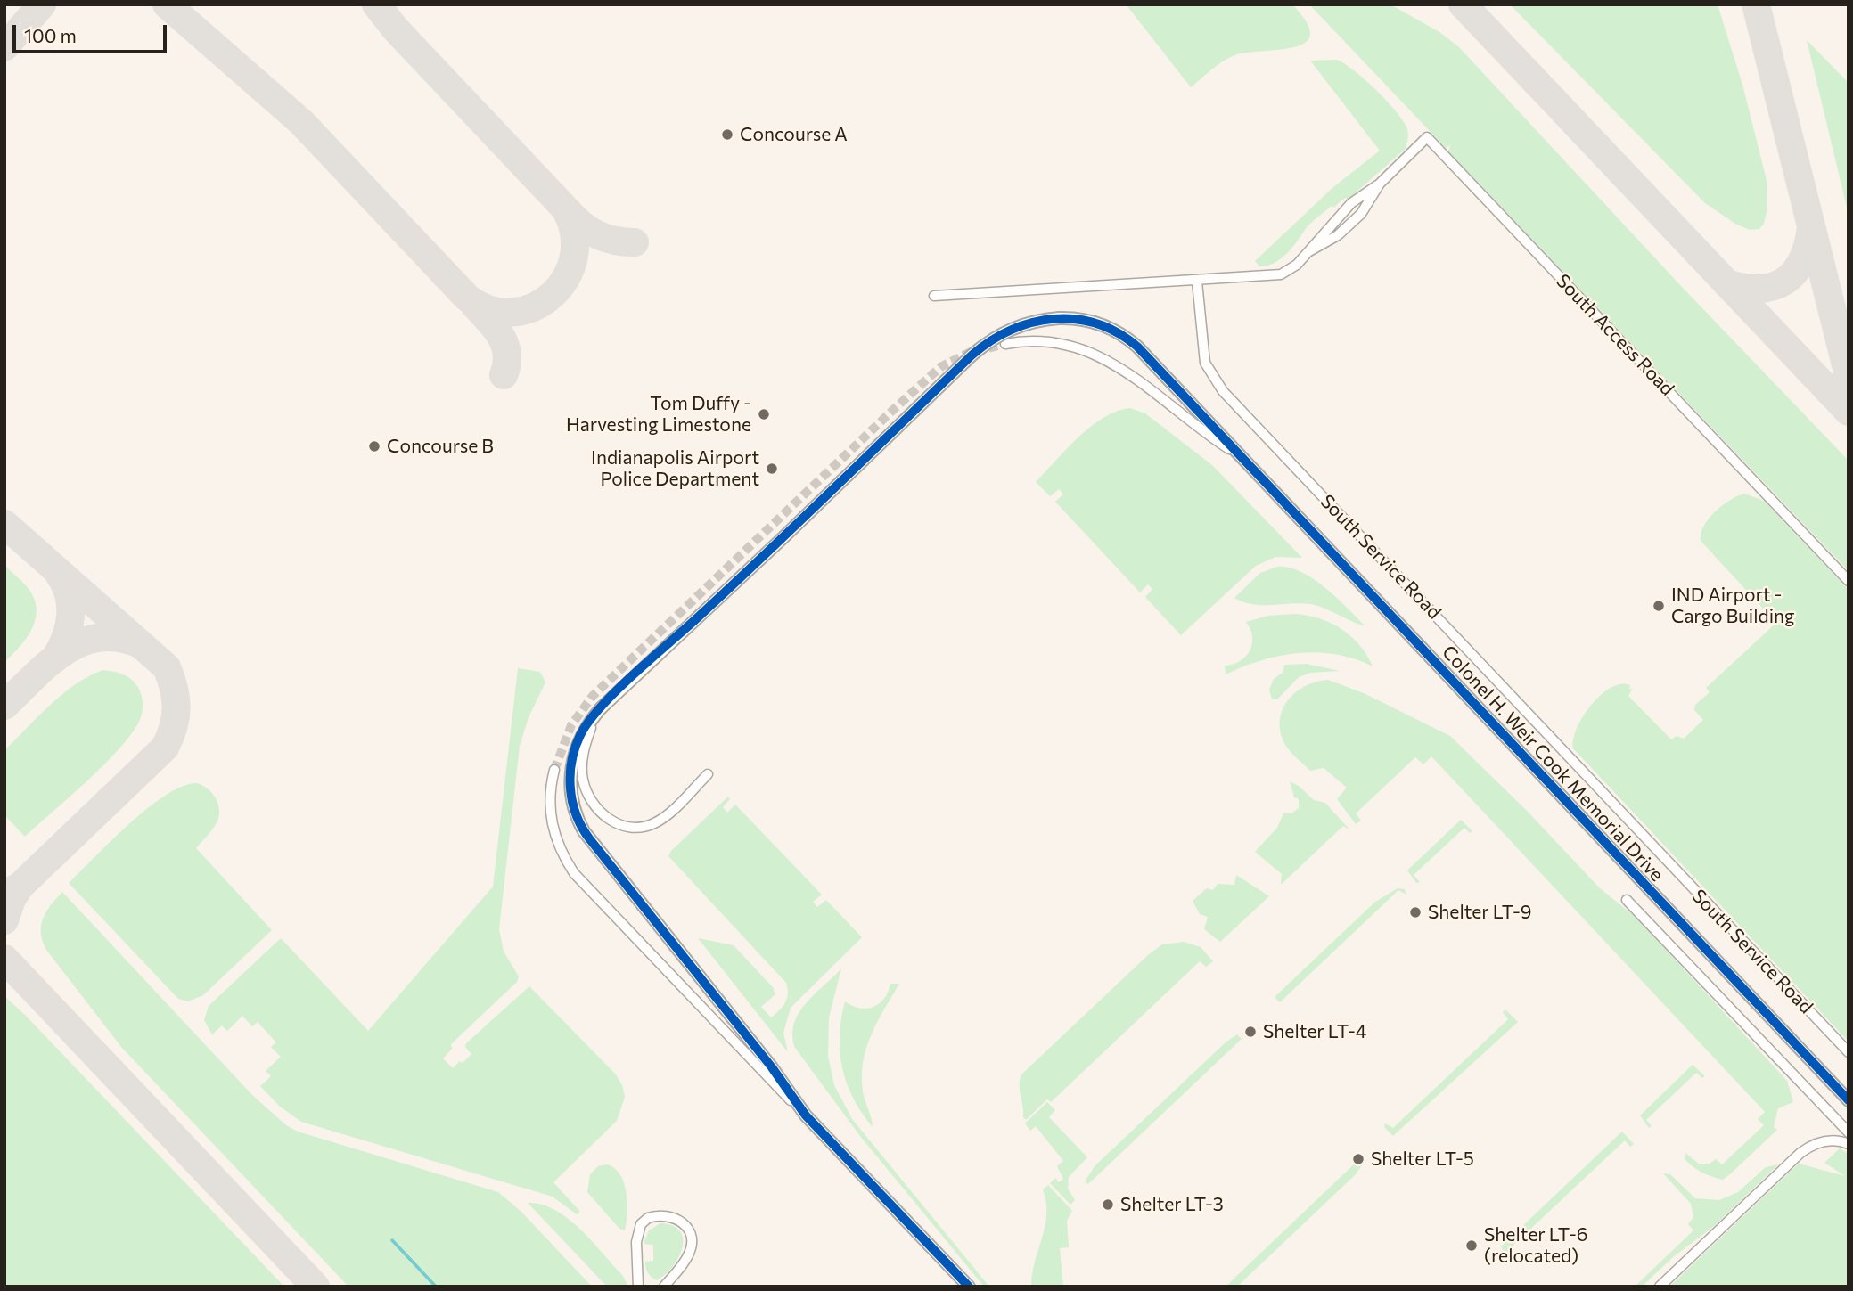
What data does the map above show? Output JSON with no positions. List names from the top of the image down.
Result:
{
  "streets": {
    "street": ["South Access Road", "South Service Road", "Colonel H. Weir Cook Memorial Drive"]
  },
  "crossings": [
    ["South Access Road", "South Service Road"]
  ],
  "places": [
    "Concourse A",
    "Tom Duffy - Harvesting Limestone",
    "Concourse B",
    "Indianapolis Airport Police Department",
    "IND Airport - Cargo Building",
    "Shelter LT-9",
    "Shelter LT-4",
    "Shelter LT-5",
    "Shelter LT-3",
    "Shelter LT-6 (relocated)"
  ],
  "scale_bar": "100 m"
}
